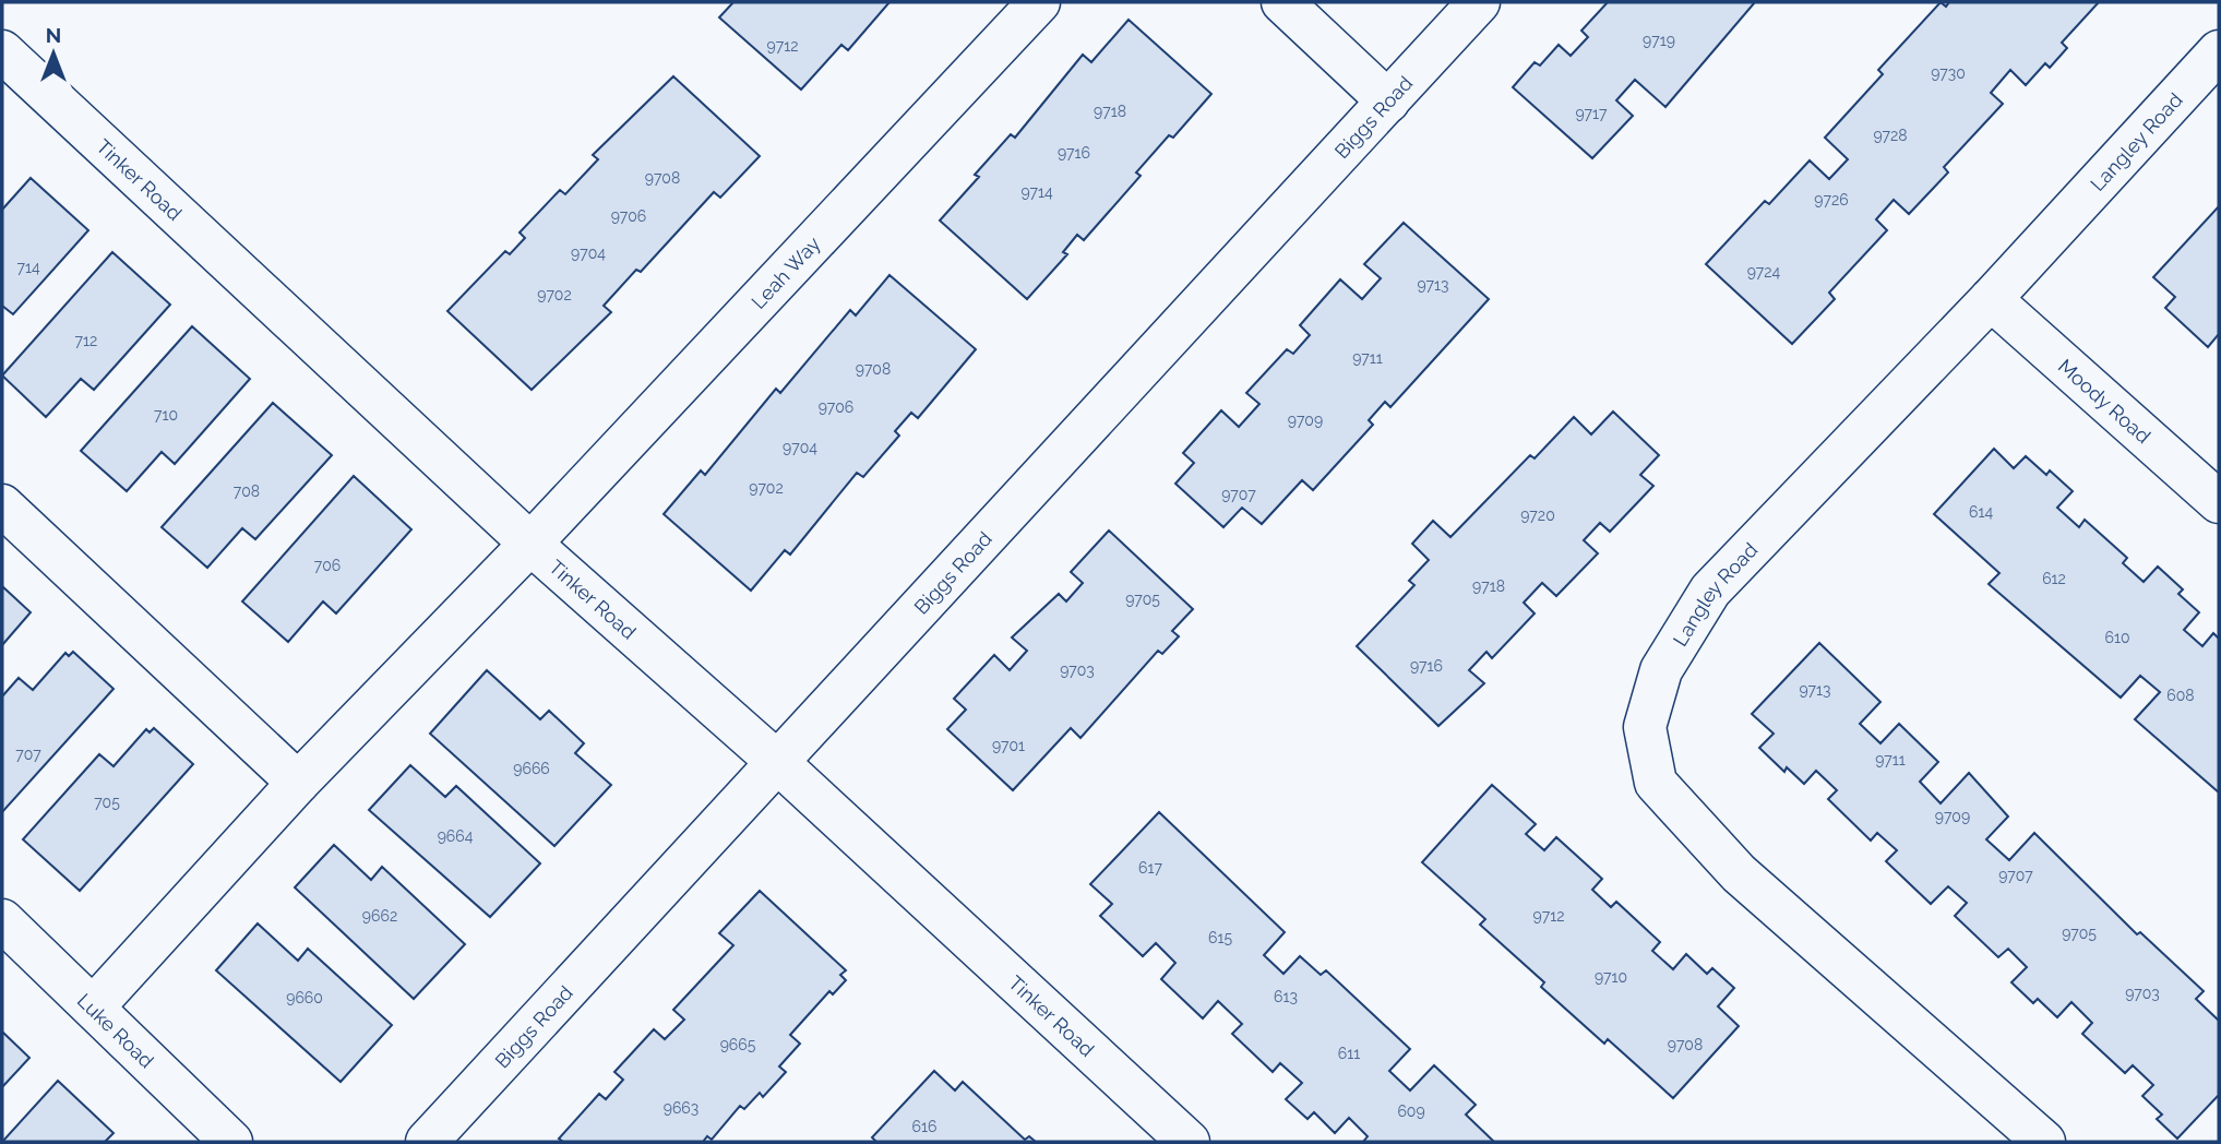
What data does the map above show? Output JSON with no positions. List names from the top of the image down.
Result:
{
  "streets": {
    "street": [
      "Biggs Road",
      "Langley Road",
      "Tinker Road",
      "Leah Way",
      "Moody Road",
      "Luke Road"
    ]
  },
  "crossings": [
    ["Biggs Road", "Tinker Road"],
    ["Langley Road", "Moody Road"],
    ["Tinker Road", "Leah Way"],
    ["Leah Way", "Luke Road"]
  ],
  "house_numbers": [
    "9719",
    "9712",
    "9730",
    "9718",
    "9717",
    "9728",
    "9716",
    "9708",
    "9714",
    "9726",
    "9706",
    "9704",
    "714",
    "9724",
    "9713",
    "9702",
    "712",
    "9711",
    "9708",
    "9706",
    "710",
    "9709",
    "9704",
    "9702",
    "708",
    "9707",
    "614",
    "9720",
    "706",
    "612",
    "9718",
    "9705",
    "610",
    "9716",
    "9703",
    "9713",
    "608",
    "9701",
    "707",
    "9711",
    "9666",
    "705",
    "9709",
    "9664",
    "617",
    "9707",
    "9662",
    "9712",
    "9705",
    "615",
    "9710",
    "9703",
    "613",
    "9660",
    "9665",
    "9708",
    "611",
    "9663",
    "609",
    "616"
  ],
  "north": "top"
}
